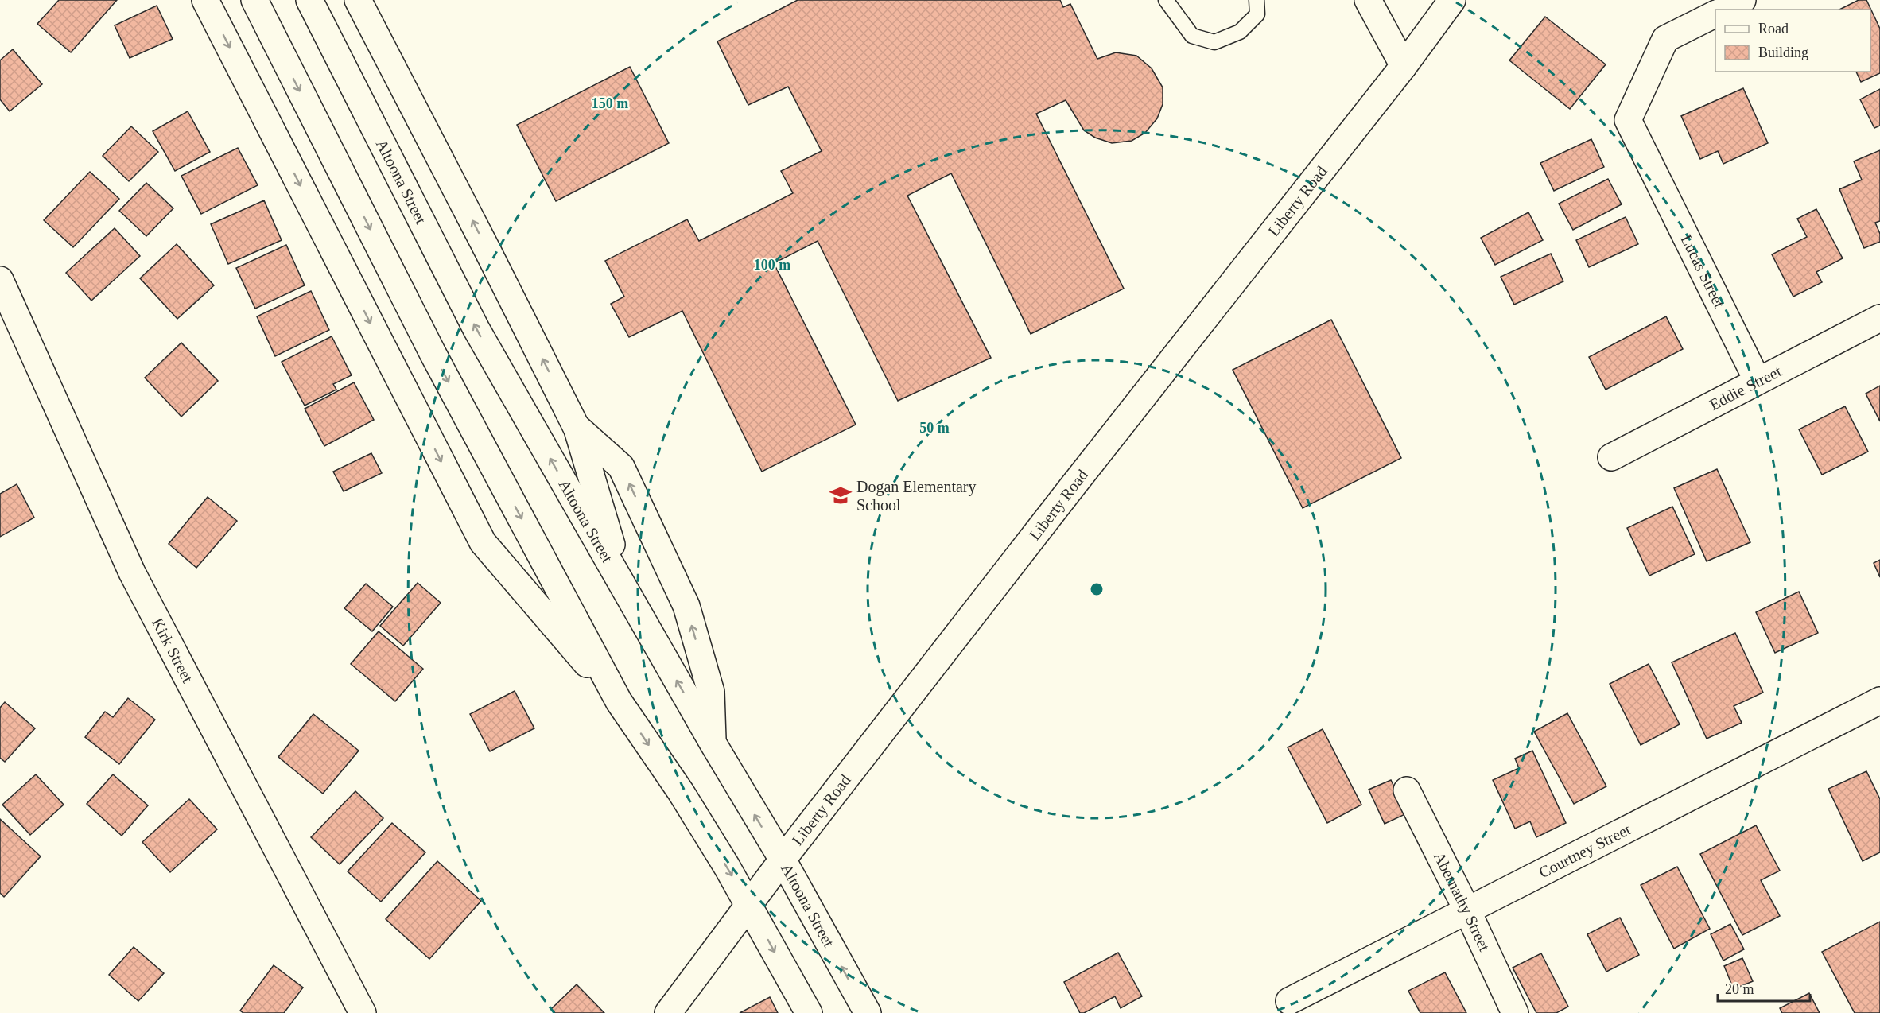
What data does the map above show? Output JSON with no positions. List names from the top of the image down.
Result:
{
  "streets": {
    "main road": [
      "Altoona Street",
      "Liberty Road",
      "Lucas Street",
      "Eddie Street",
      "Kirk Street",
      "Courtney Street",
      "Abernathy Street"
    ]
  },
  "crossings": [
    ["Altoona Street", "Liberty Road"],
    ["Lucas Street", "Eddie Street"],
    ["Courtney Street", "Abernathy Street"]
  ],
  "places": {
    "school or university": ["Dogan Elementary School"]
  },
  "legend": ["Road", "Building"],
  "scale_bar": "20 m",
  "rings": ["150 m", "100 m", "50 m"]
}
